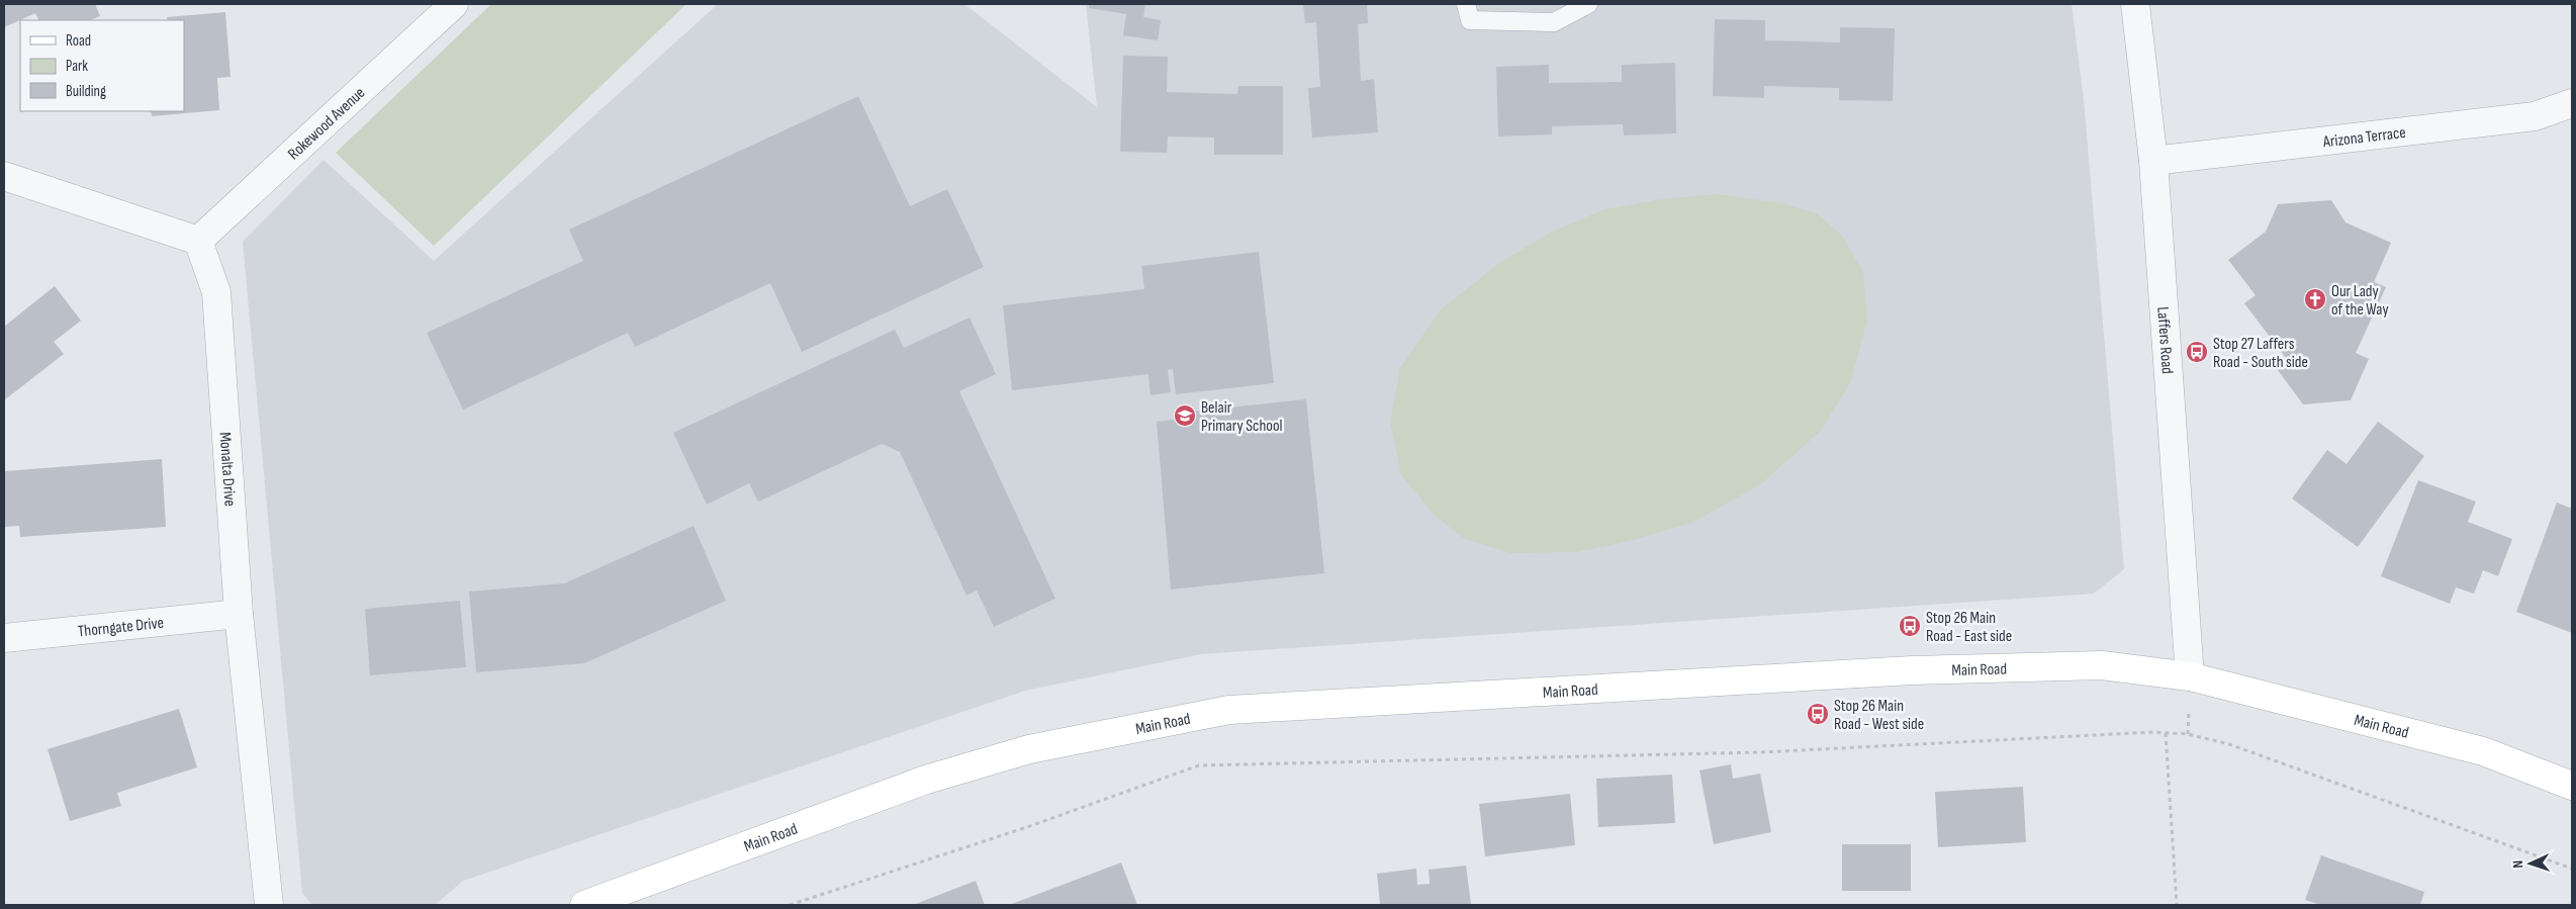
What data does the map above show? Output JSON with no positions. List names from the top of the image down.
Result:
{
  "streets": {
    "main road": ["Main Road"],
    "street": [
      "Rokewood Avenue",
      "Arizona Terrace",
      "Laffers Road",
      "Monalta Drive",
      "Thorngate Drive"
    ]
  },
  "crossings": [
    ["Rokewood Avenue", "Monalta Drive"],
    ["Arizona Terrace", "Laffers Road"],
    ["Laffers Road", "Main Road"],
    ["Monalta Drive", "Thorngate Drive"]
  ],
  "places": {
    "church": ["Our Lady of the Way"],
    "bus stop": ["Stop 27 Laffers Road - South side", "Stop 26 Main Road - East side", "Stop 26 Main Road - West side"],
    "school or university": ["Belair Primary School"]
  },
  "legend": ["Road", "Park", "Building"],
  "north": "left"
}
